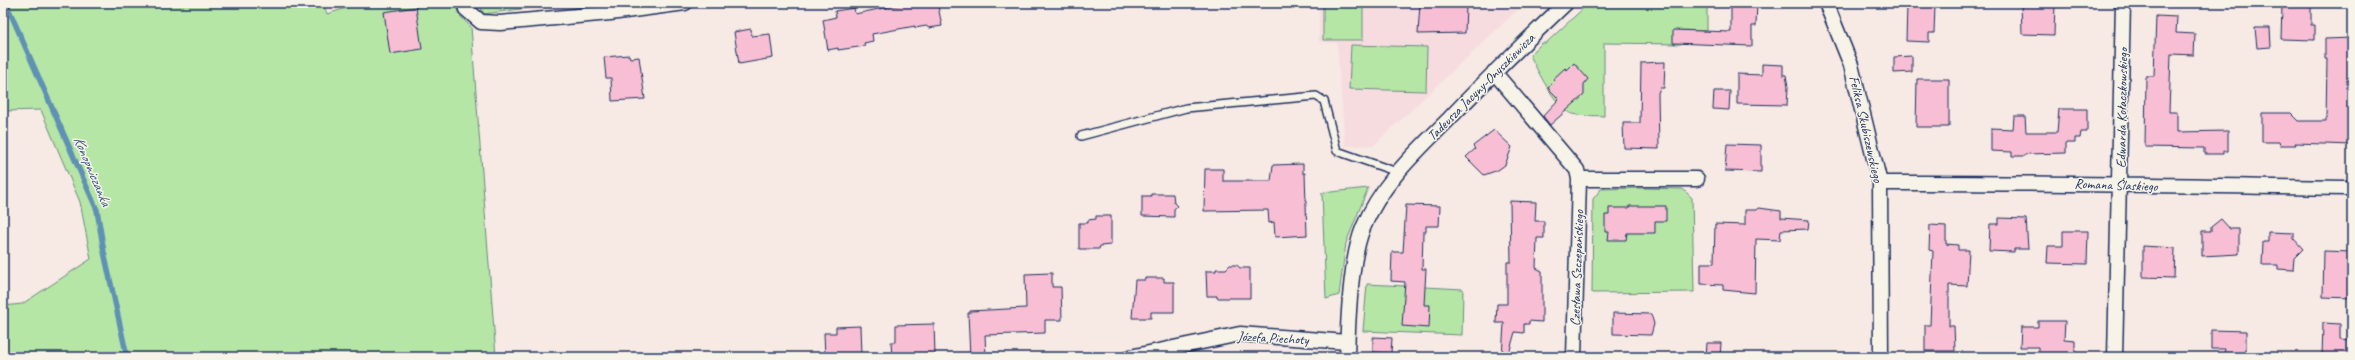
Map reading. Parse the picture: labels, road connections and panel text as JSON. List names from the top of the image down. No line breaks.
{"streets":{"street":["Tadeusza Jacyny-Onyszkiewicza","Edwarda Kołaczkowskiego","Feliksa Skubiszewskiego","Romana Ślaskiego","Czesława Szczepańskiego","Józefa Piechoty"]},"crossings":[["Tadeusza Jacyny-Onyszkiewicza","Czesława Szczepańskiego"],["Tadeusza Jacyny-Onyszkiewicza","Józefa Piechoty"],["Edwarda Kołaczkowskiego","Romana Ślaskiego"],["Feliksa Skubiszewskiego","Romana Ślaskiego"]],"water":["Konopniczanka"]}
